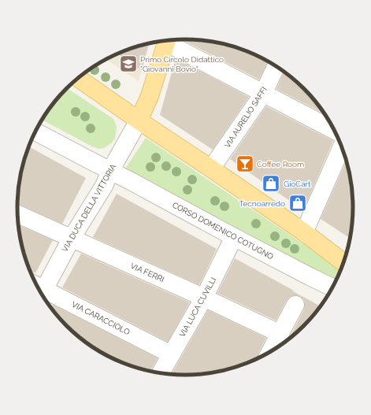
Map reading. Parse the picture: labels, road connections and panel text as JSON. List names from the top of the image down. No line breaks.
{"streets":{"street":["VIA AURELIO SAFFI","VIA DUCA DELLA VITTORIA","CORSO DOMENICO COTUGNO","VIA FERRI","VIA LUCA CUVILLI","VIA CARACCIOLO"]},"crossings":[["VIA DUCA DELLA VITTORIA","CORSO DOMENICO COTUGNO"],["VIA DUCA DELLA VITTORIA","VIA FERRI"],["CORSO DOMENICO COTUGNO","VIA LUCA CUVILLI"],["VIA FERRI","VIA LUCA CUVILLI"],["VIA LUCA CUVILLI","VIA CARACCIOLO"]],"places":{"school or university":["Primo Circolo Didattico \"Giovanni Bovio\""],"bar":["Coffee Room"],"shop":["GioCart","Tecnoarredo"]}}
